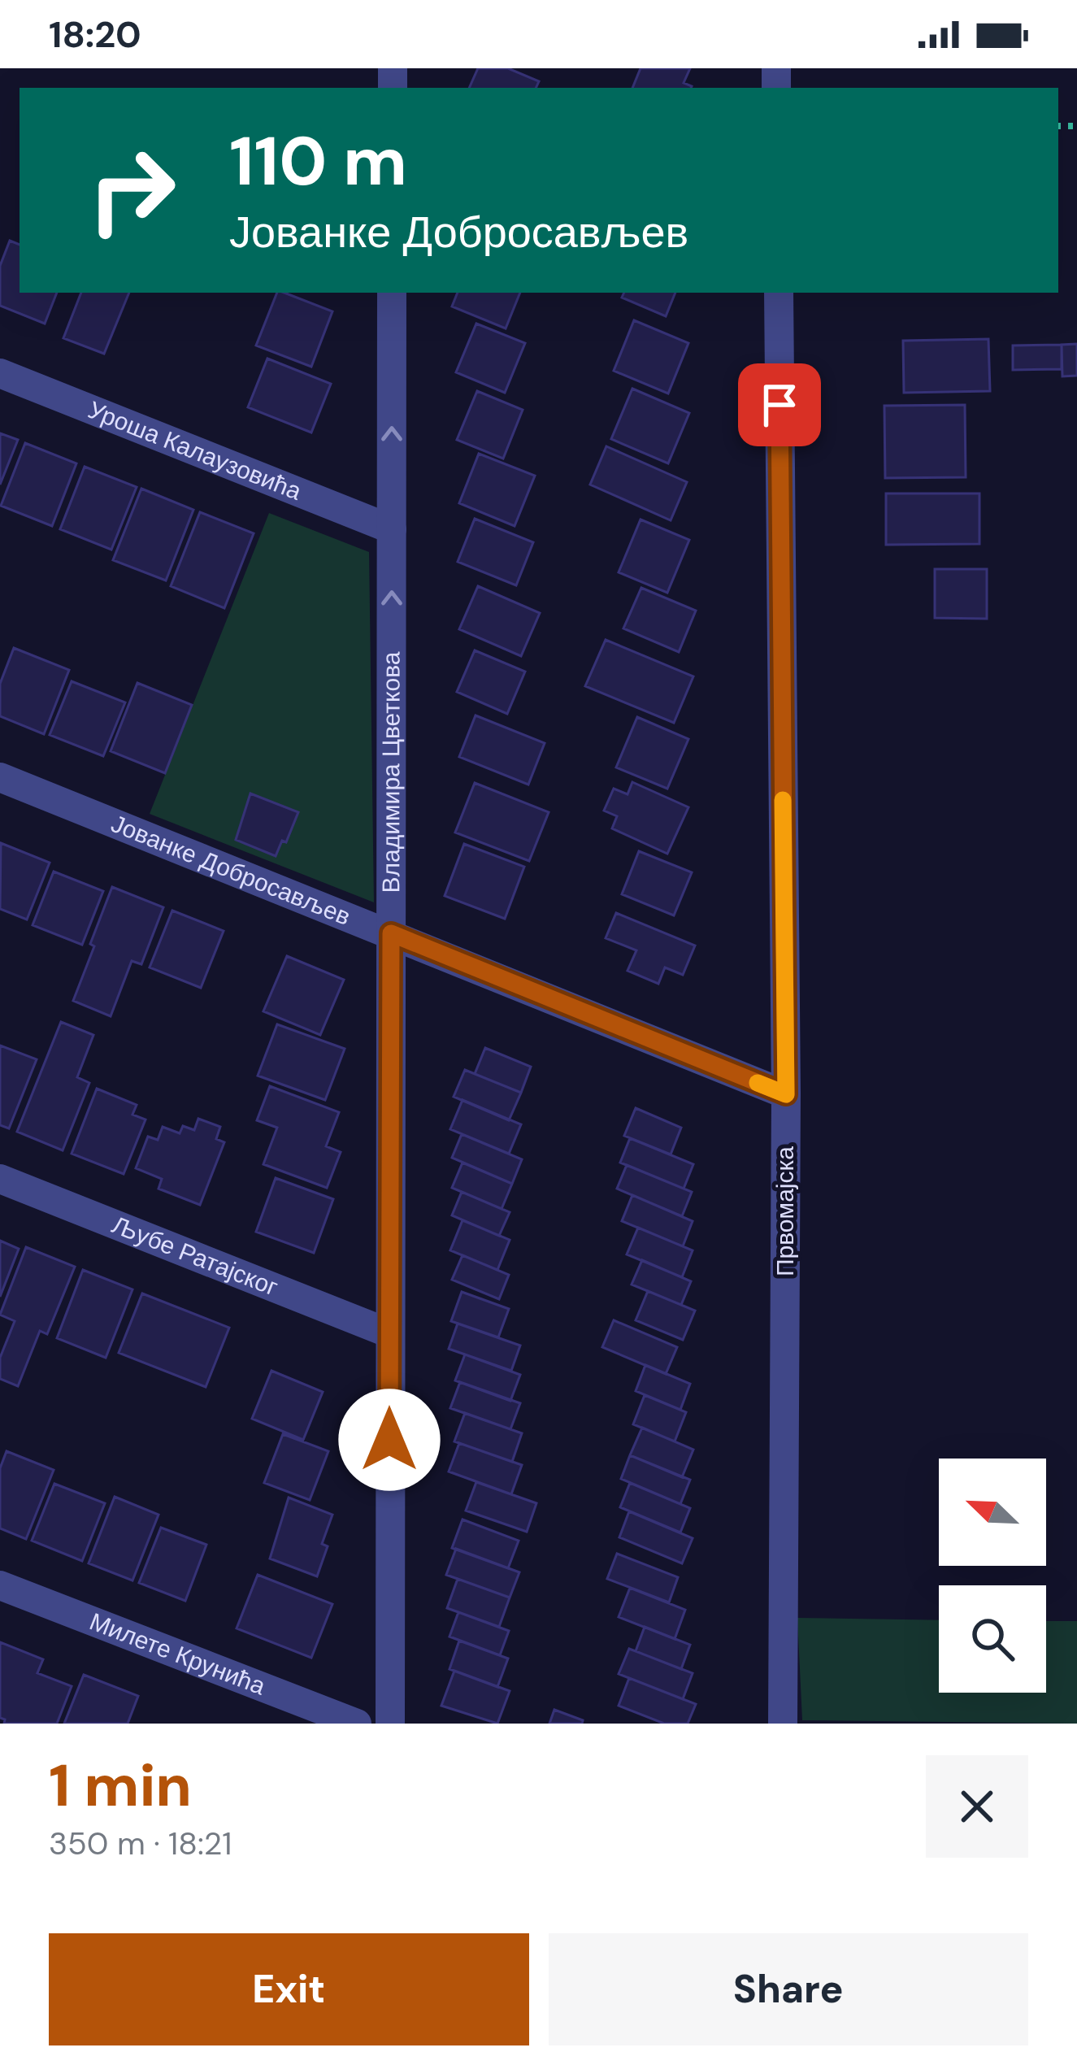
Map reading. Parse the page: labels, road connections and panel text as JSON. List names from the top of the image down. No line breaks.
{"streets":{"street":["Уроша Калаузовића","Владимира Цветкова","Јованке Добросављев","Првомајска","Љубе Ратајског","Милете Крунића"]},"crossings":[["Уроша Калаузовића","Владимира Цветкова"],["Владимира Цветкова","Јованке Добросављев"],["Владимира Цветкова","Љубе Ратајског"],["Јованке Добросављев","Првомајска"]],"one_way":["Владимира Цветкова"],"north":"top left","page":{"status":"18:20","turn":["110 m","Јованке Добросављев"],"heading":["1 min","350 m · 18:21"],"buttons":["Exit","Share"]}}
